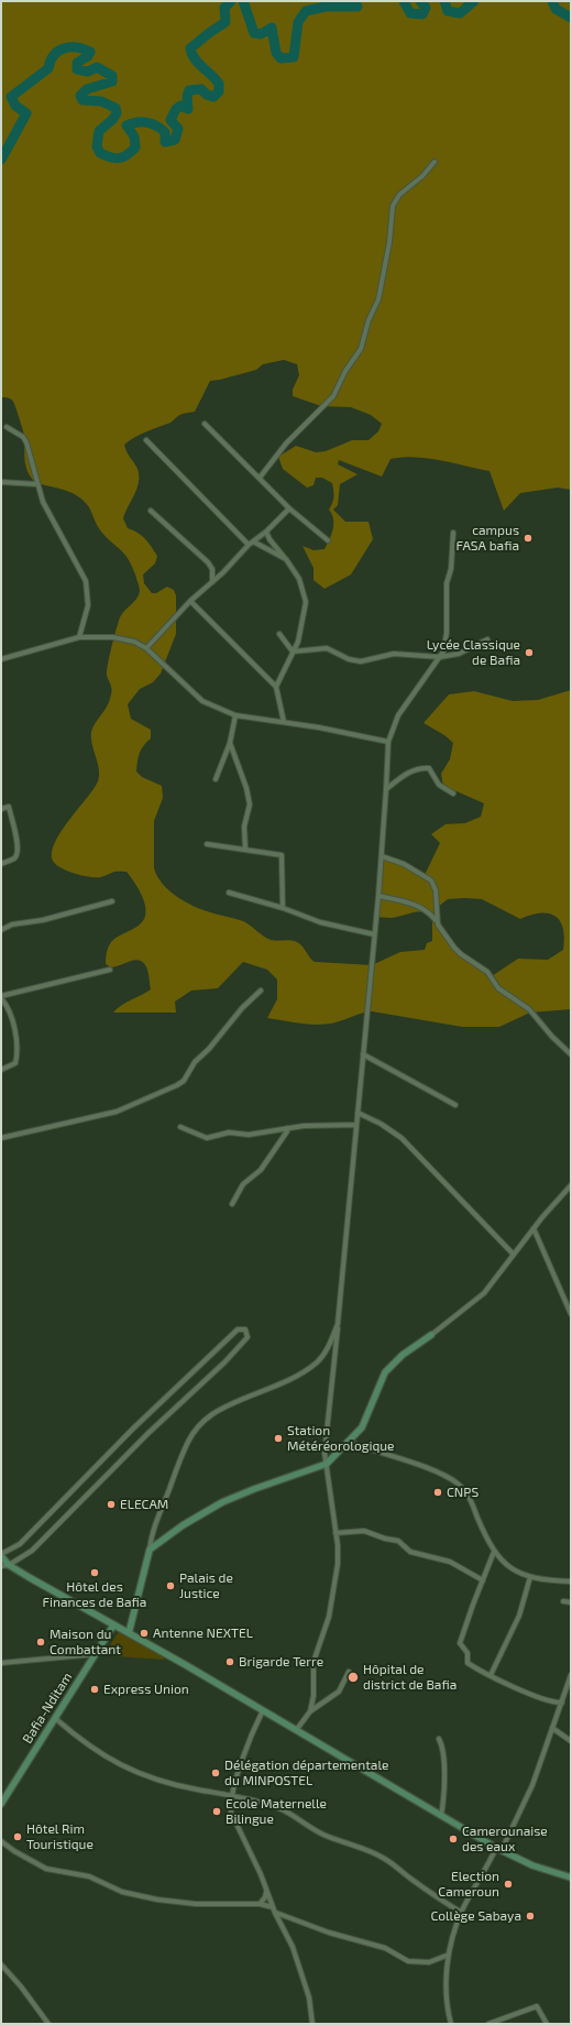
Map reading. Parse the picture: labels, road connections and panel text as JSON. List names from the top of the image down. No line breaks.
{"streets":{"main road":["Bafia-Nditam"]},"places":["campus FASA bafia","Lycée Classique de Bafia","Station Météréorologique","CNPS","ELECAM","Hôtel des Finances de Bafia","Palais de Justice","Antenne NEXTEL","Maison du Combattant","Brigarde Terre","Hôpital de district de Bafia","Express Union","Délégation départementale du MINPOSTEL","Ecole Maternelle Bilingue","Hôtel Rim Touristique","Camerounaise des eaux","Election Cameroun","Collège Sabaya"]}
